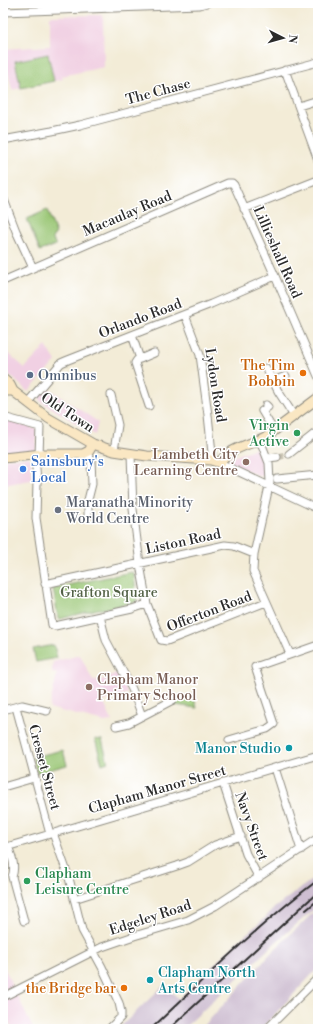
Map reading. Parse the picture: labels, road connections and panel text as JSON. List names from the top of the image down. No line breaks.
{"streets":{"main road":["Old Town"],"street":["The Chase","Macaulay Road","Lillieshall Road","Orlando Road","Lydon Road","Liston Road","Offerton Road","Cresset Street","Clapham Manor Street","Navy Street","Edgeley Road"]},"crossings":[["Macaulay Road","Lillieshall Road"],["Lillieshall Road","Orlando Road"],["Orlando Road","Lydon Road"],["Orlando Road","Old Town"],["Lydon Road","Old Town"],["Cresset Street","Clapham Manor Street"],["Cresset Street","Edgeley Road"],["Clapham Manor Street","Navy Street"],["Navy Street","Edgeley Road"]],"parks":["Grafton Square"],"places":["The Tim Bobbin","Omnibus","Virgin Active","Lambeth City Learning Centre","Sainsbury's Local","Maranatha Minority World Centre","Clapham Manor Primary School","Manor Studio","Clapham Leisure Centre","Clapham North Arts Centre","the Bridge bar"],"north":"right"}
